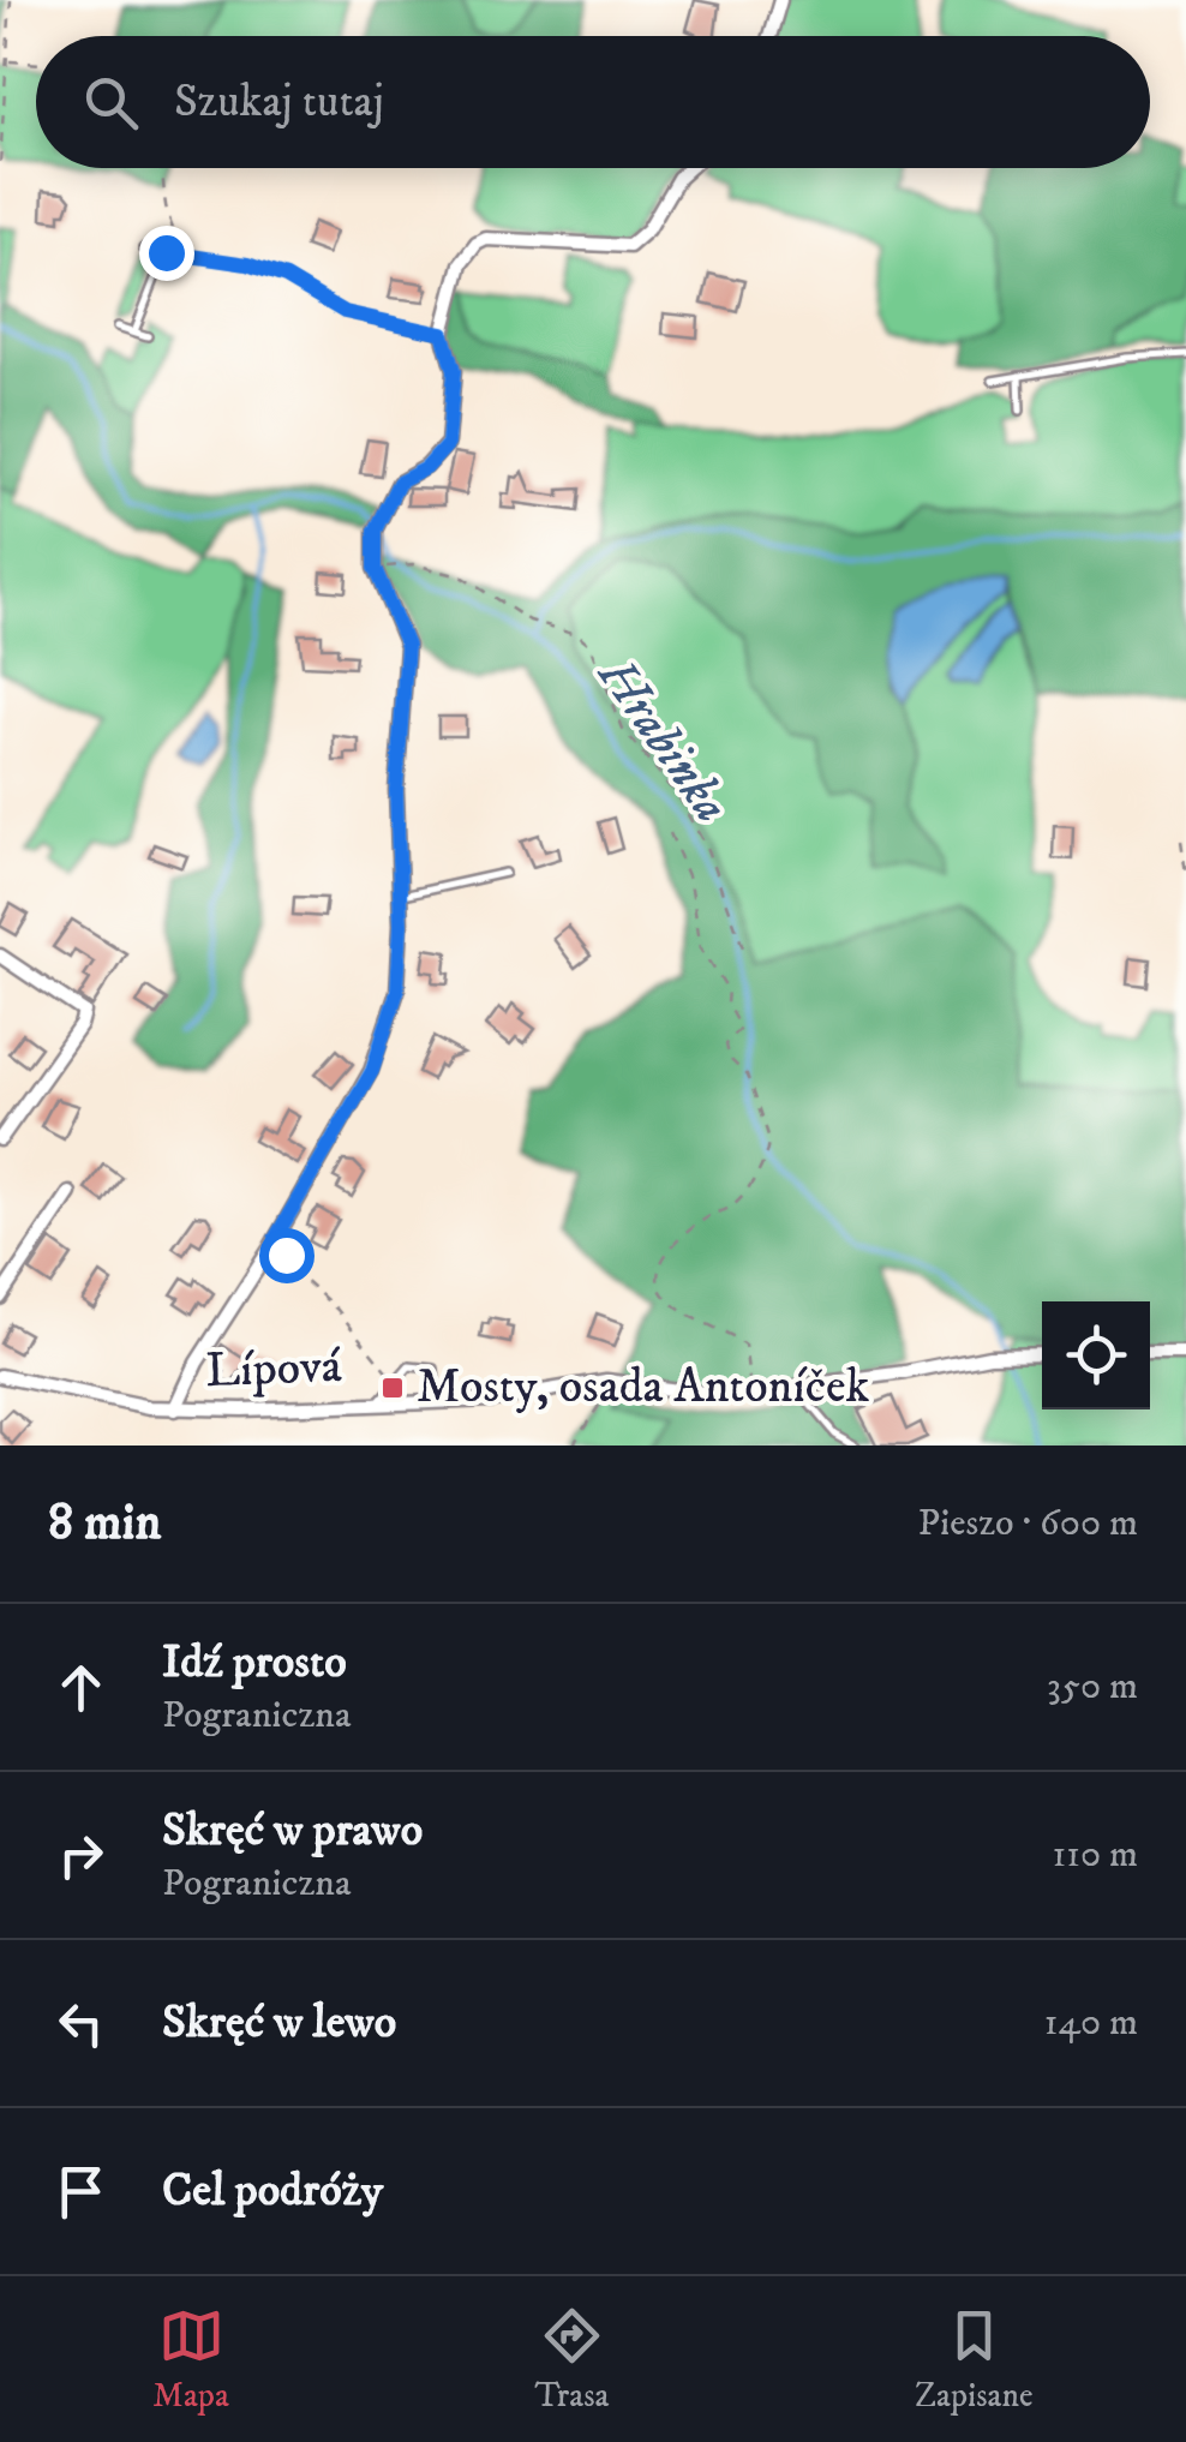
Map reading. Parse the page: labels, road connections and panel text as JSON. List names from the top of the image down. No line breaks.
{"streets":{"street":["Lípová"]},"water":["Hrabinka"],"places":{"transit":["Mosty, osada Antoníček"]},"page":{"search":"Szukaj tutaj","heading":["8 min","Pieszo · 600 m"],"list":[["Idź prosto","Pograniczna","350 m"],["Skręć w prawo","Pograniczna","110 m"],["Skręć w lewo","140 m"],"Cel podróży"],"nav":["Mapa","Trasa","Zapisane"]}}
